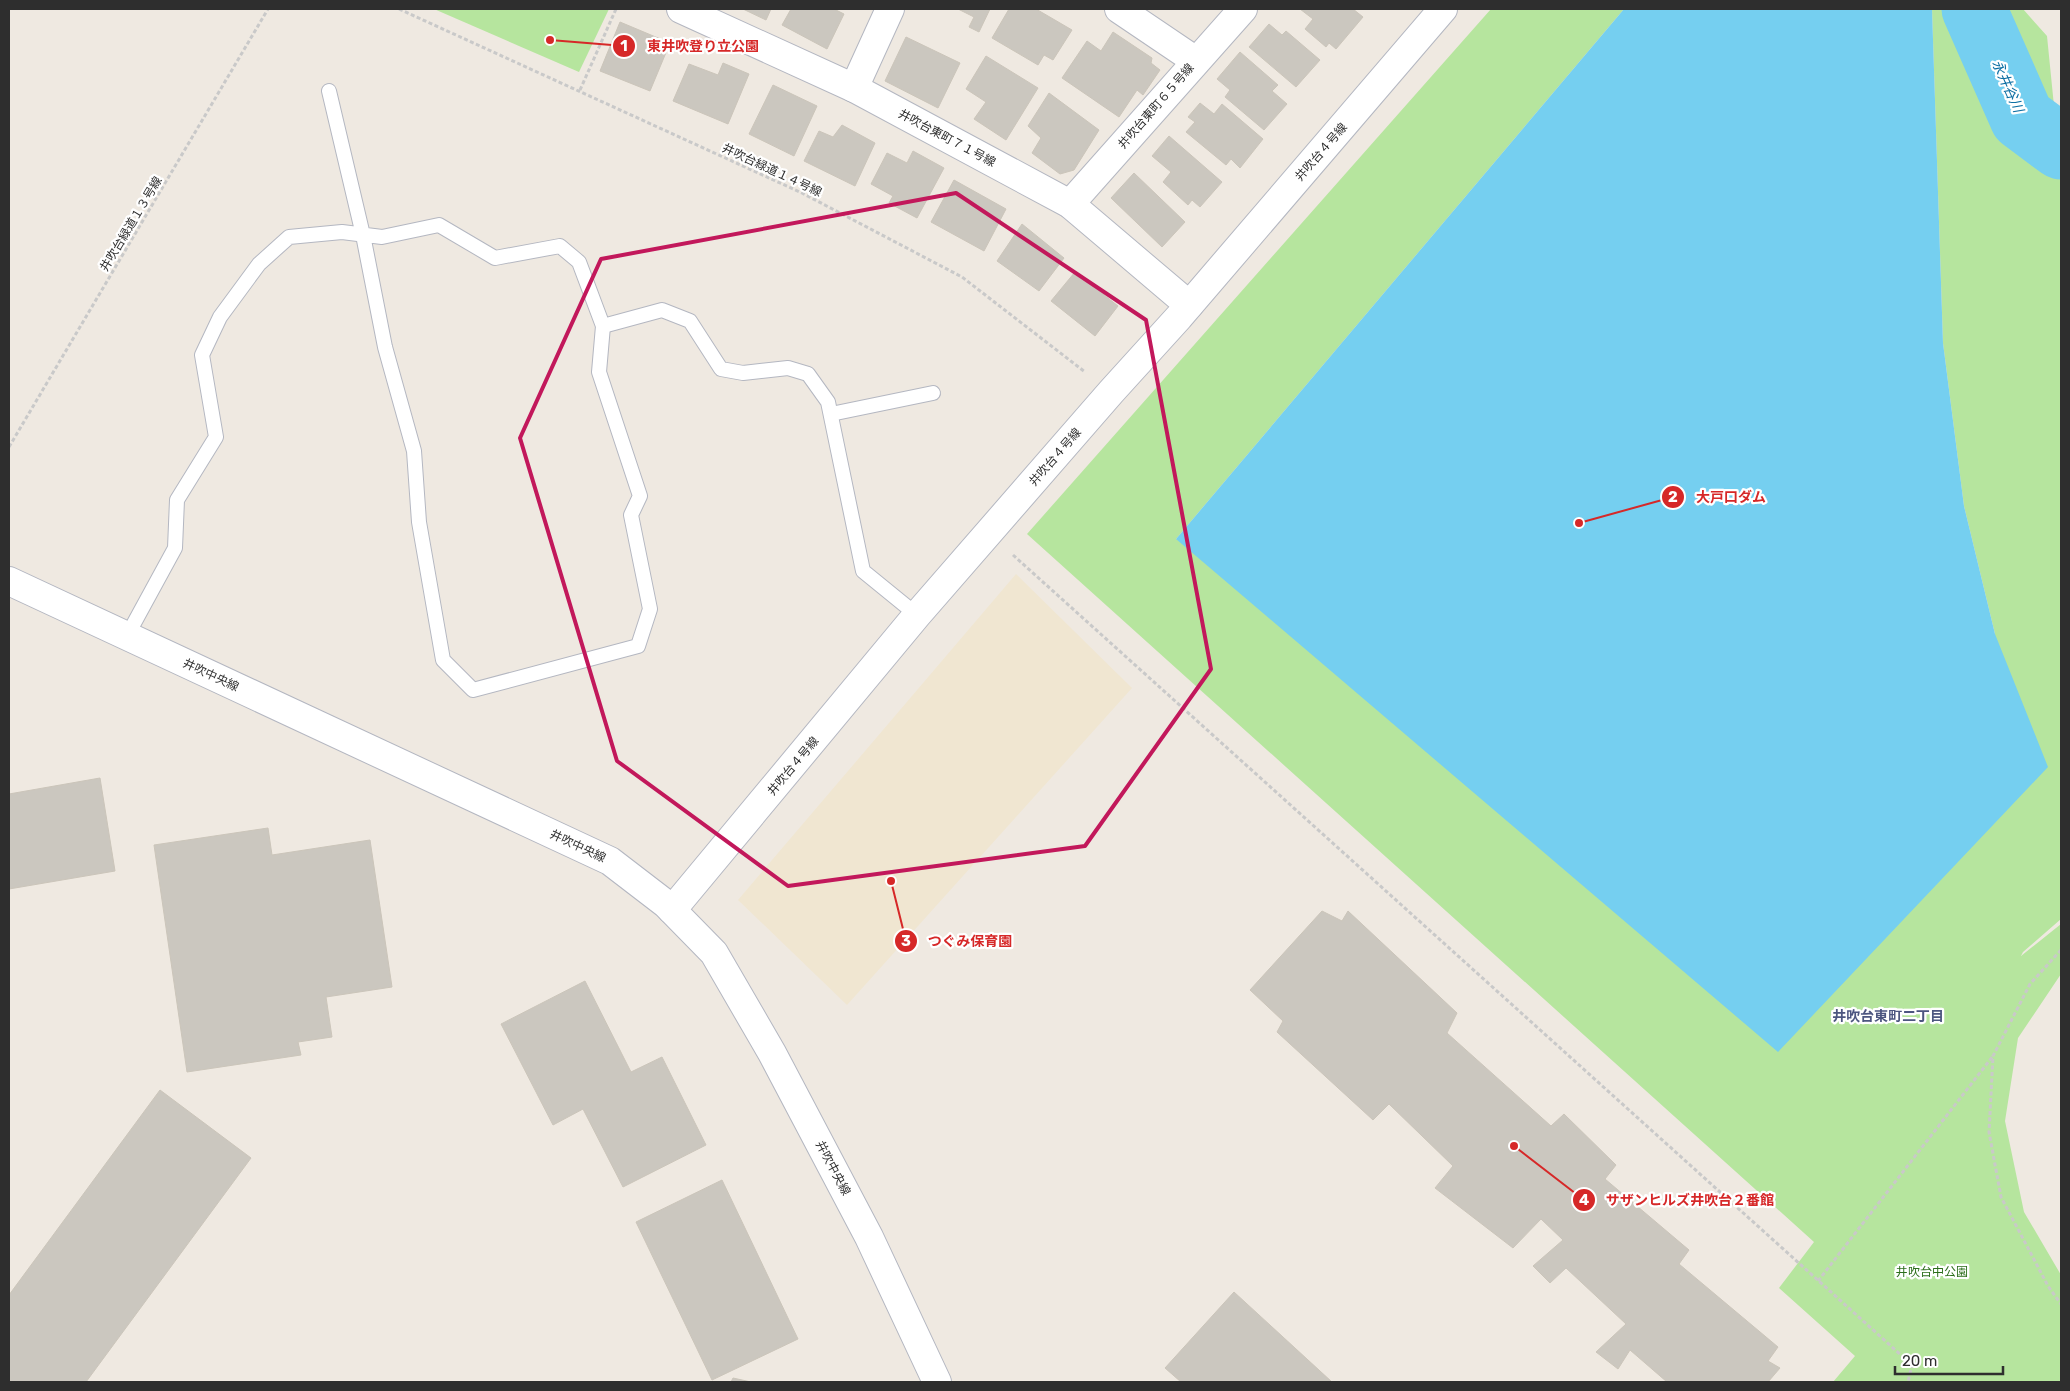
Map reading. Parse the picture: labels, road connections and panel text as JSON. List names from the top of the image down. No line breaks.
{"streets":{"street":["井吹台東町６５号線","井吹台東町７１号線","井吹台４号線","井吹中央線"],"path":["井吹台緑道１４号線","井吹台緑道１３号線"]},"crossings":[["井吹台東町６５号線","井吹台東町７１号線"],["井吹台東町７１号線","井吹台４号線"],["井吹台４号線","井吹台緑道１４号線"],["井吹台４号線","井吹中央線"]],"districts":["井吹台東町二丁目"],"water":["永井谷川"],"parks":["井吹台中公園"],"places":["東井吹登り立公園","大戸口ダム","つぐみ保育園","サザンヒルズ井吹台２番館"],"scale_bar":"20 m"}
